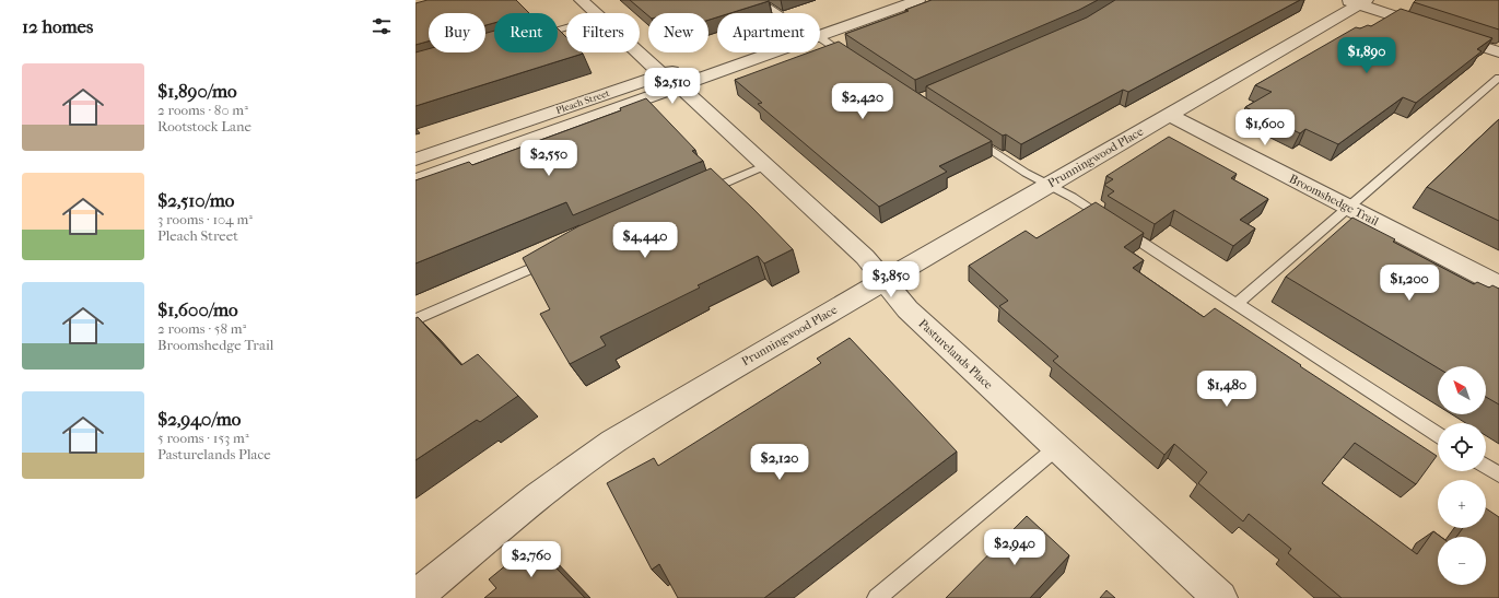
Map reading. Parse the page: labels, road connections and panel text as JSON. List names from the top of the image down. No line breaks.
{"streets":{"street":["Pleach Street","Prunningwood Place","Broomshedge Trail","Pasturelands Place"]},"crossings":[["Pleach Street","Pasturelands Place"],["Prunningwood Place","Broomshedge Trail"],["Prunningwood Place","Pasturelands Place"]],"north":"top left","page":{"heading":"12 homes","chip":["Buy","Rent","Filters","New","Apartment"],"price":["$1,890","$2,510","$2,420","$1,600","$2,550","$4,440","$3,850","$1,200","$1,480","$2,120","$2,940","$2,760"],"list":[{"name":"$1,890/mo","note":"2 rooms · 80 m² · Rootstock Lane"},{"name":"$2,510/mo","note":"3 rooms · 104 m² · Pleach Street"},{"name":"$1,600/mo","note":"2 rooms · 58 m² · Broomshedge Trail"},{"name":"$2,940/mo","note":"5 rooms · 153 m² · Pasturelands Place"}],"map_buttons":["+","−"]}}
